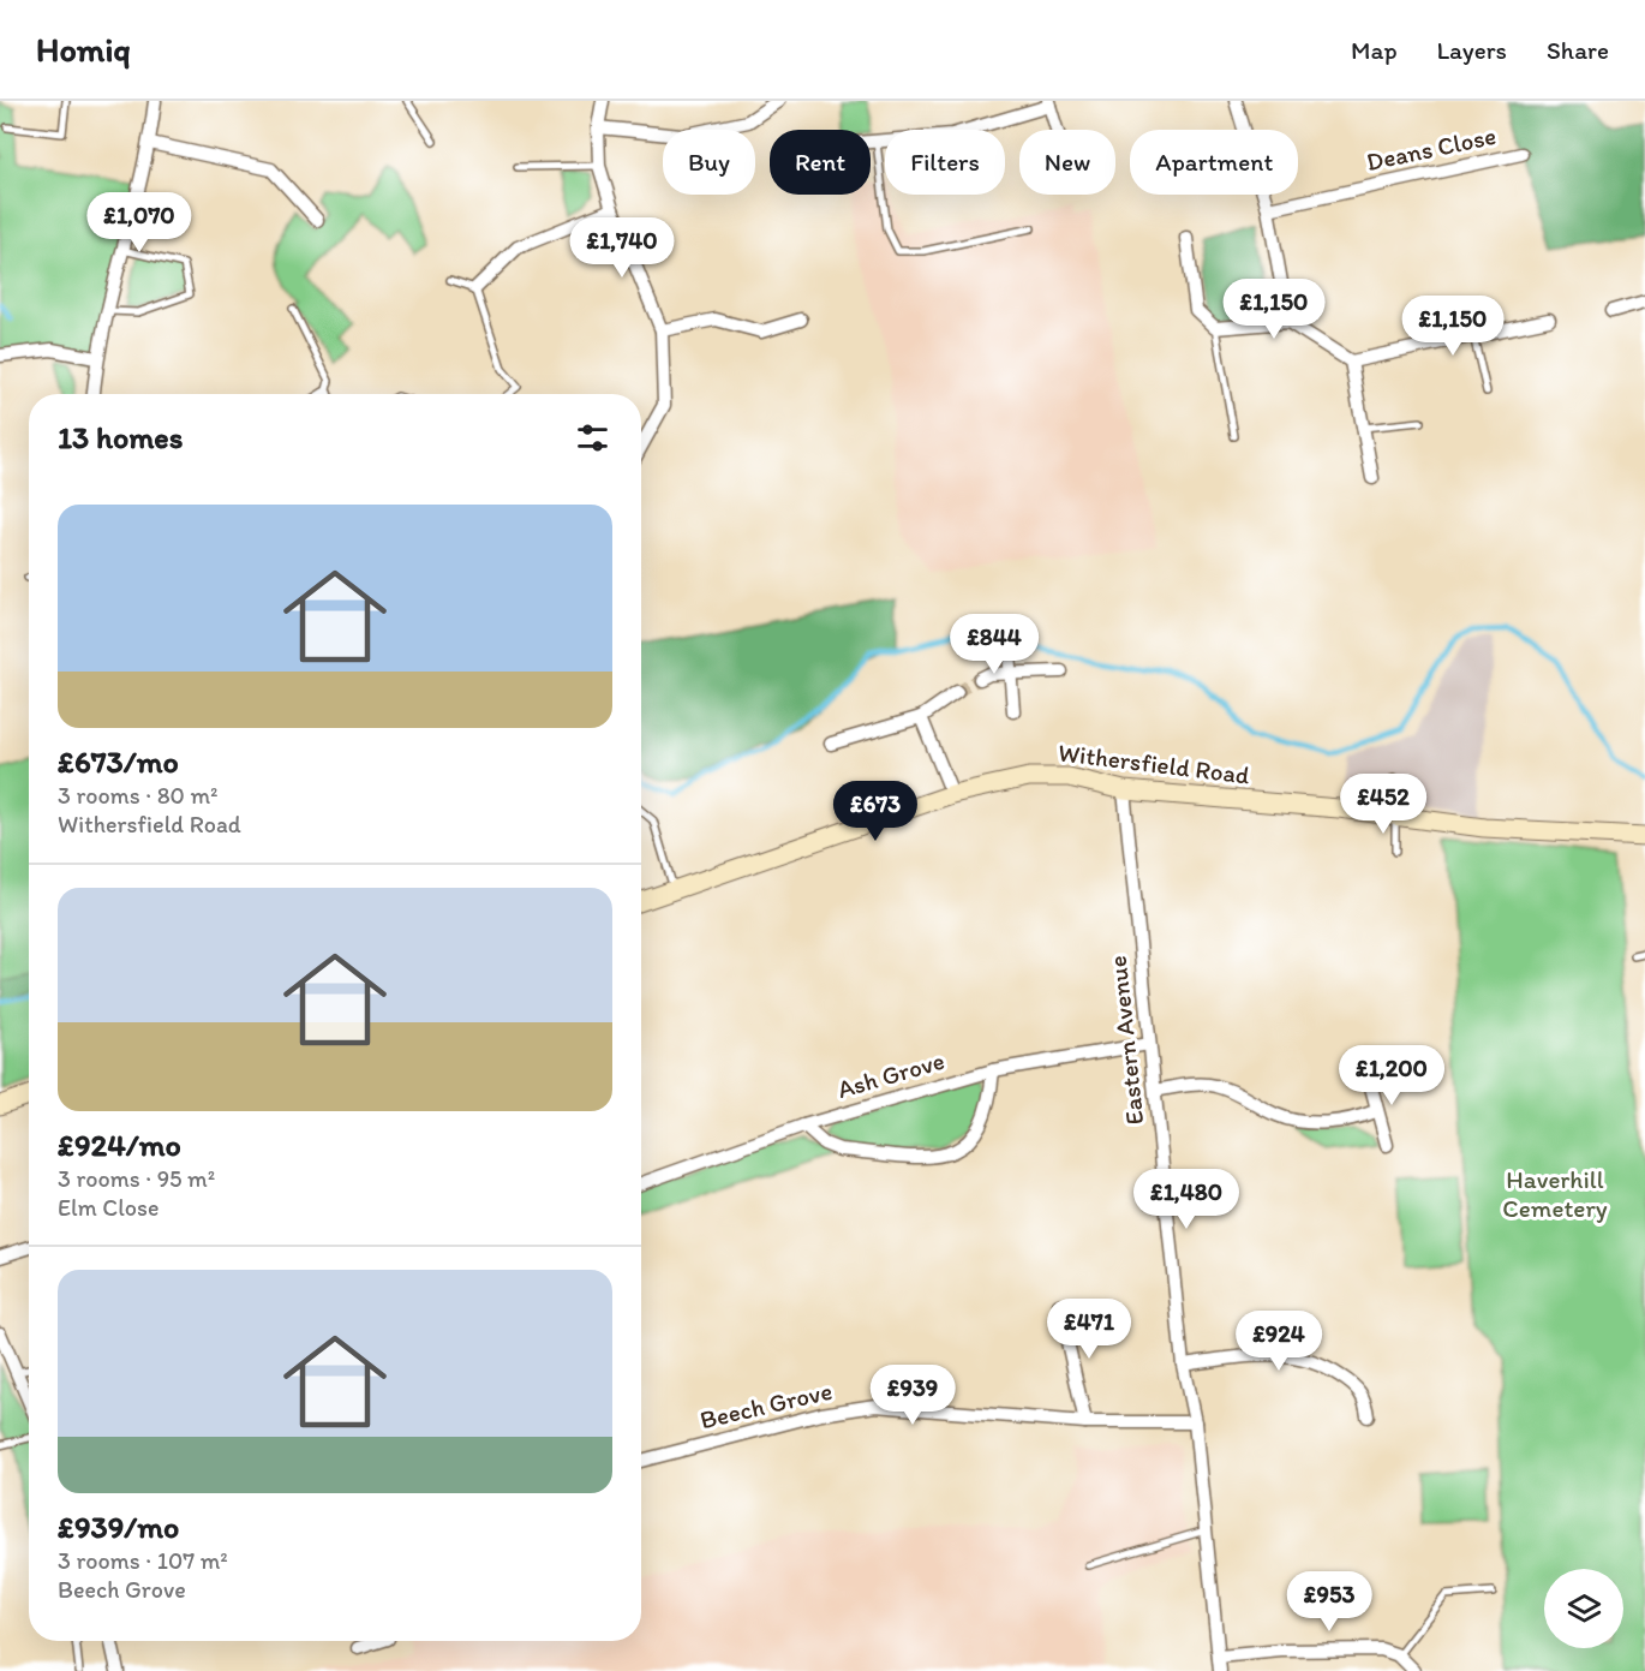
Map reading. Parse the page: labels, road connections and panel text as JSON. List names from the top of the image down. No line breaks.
{"streets":{"street":["Deans Close","Withersfield Road","Eastern Avenue","Ash Grove","Beech Grove"]},"crossings":[["Withersfield Road","Eastern Avenue"],["Eastern Avenue","Ash Grove"],["Eastern Avenue","Beech Grove"]],"parks":["Haverhill Cemetery"],"page":{"header":"Homiq","nav":["Map","Layers","Share"],"chip":["Buy","Rent","Filters","New","Apartment"],"price":["£1,070","£1,740","£1,150","£1,150","£844","£452","£673","£1,200","£1,480","£471","£924","£939","£953"],"heading":"13 homes","list":[{"name":"£673/mo","note":"3 rooms · 80 m² · Withersfield Road"},{"name":"£924/mo","note":"3 rooms · 95 m² · Elm Close"},{"name":"£939/mo","note":"3 rooms · 107 m² · Beech Grove"}]}}
